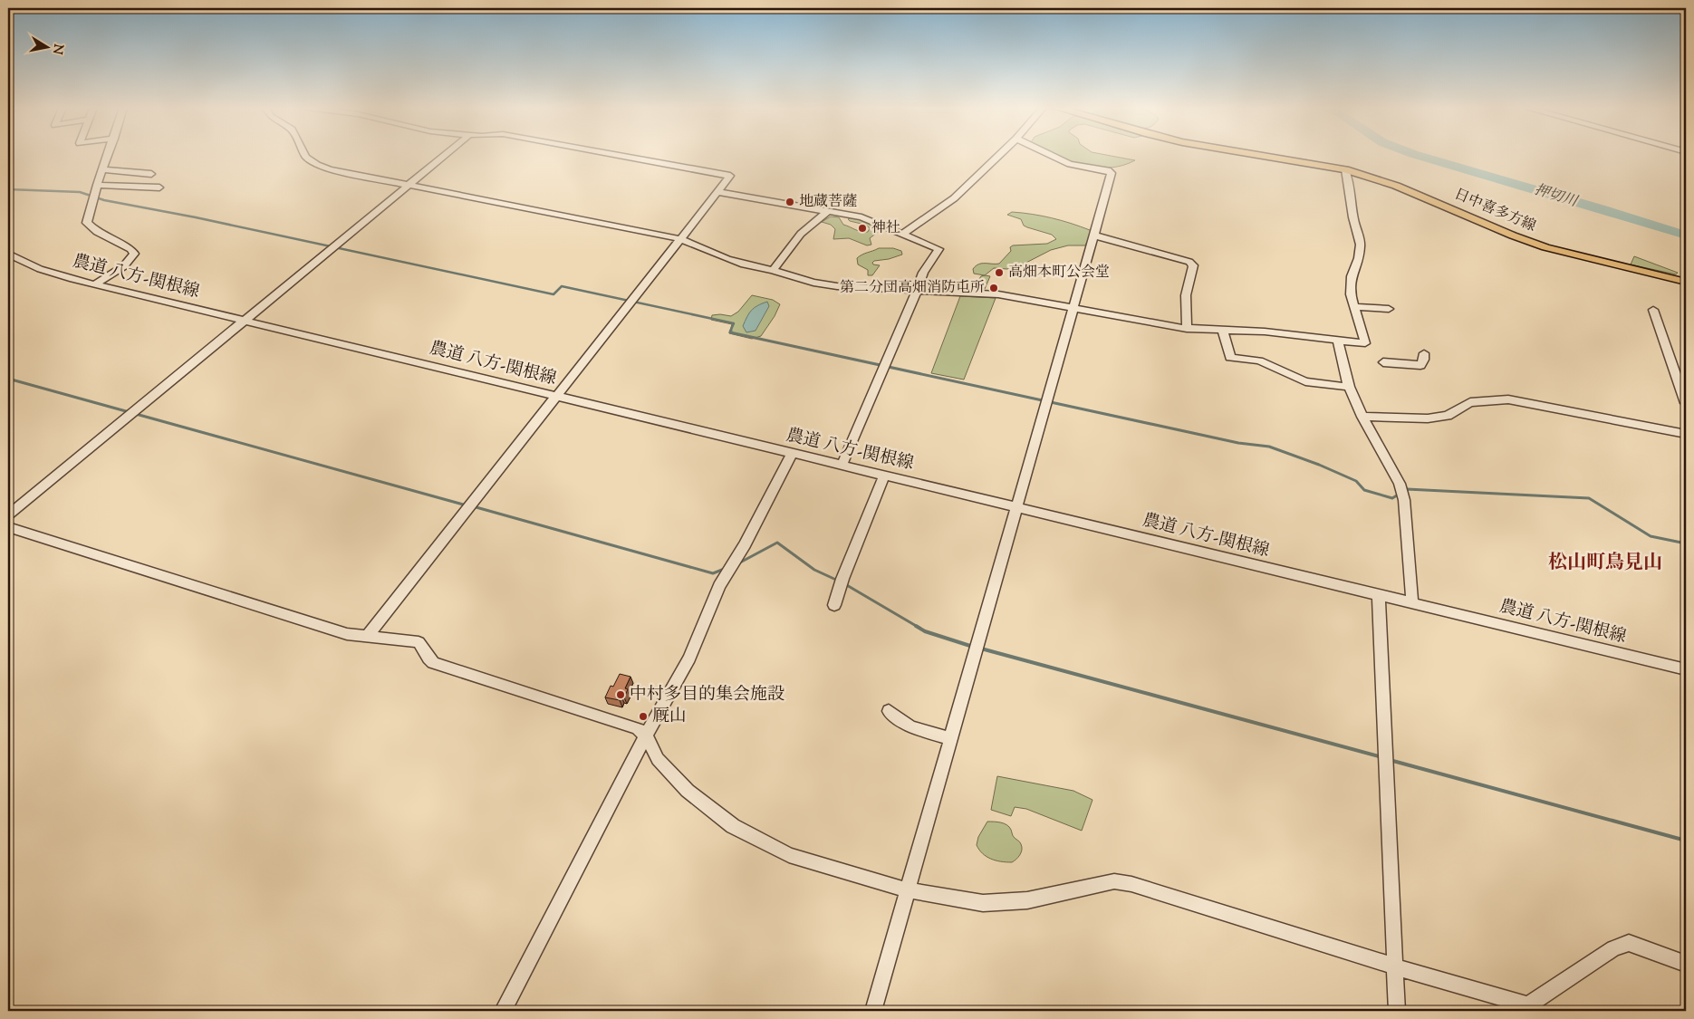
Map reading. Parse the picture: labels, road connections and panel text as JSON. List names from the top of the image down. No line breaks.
{"streets":{"main road":["日中喜多方線"],"street":["農道 八方-関根線"]},"districts":["松山町鳥見山"],"water":["押切川"],"places":["地蔵菩薩","神社","高畑本町公会堂","第二分団高畑消防屯所","中村多目的集会施設","厩山"],"north":"right"}
